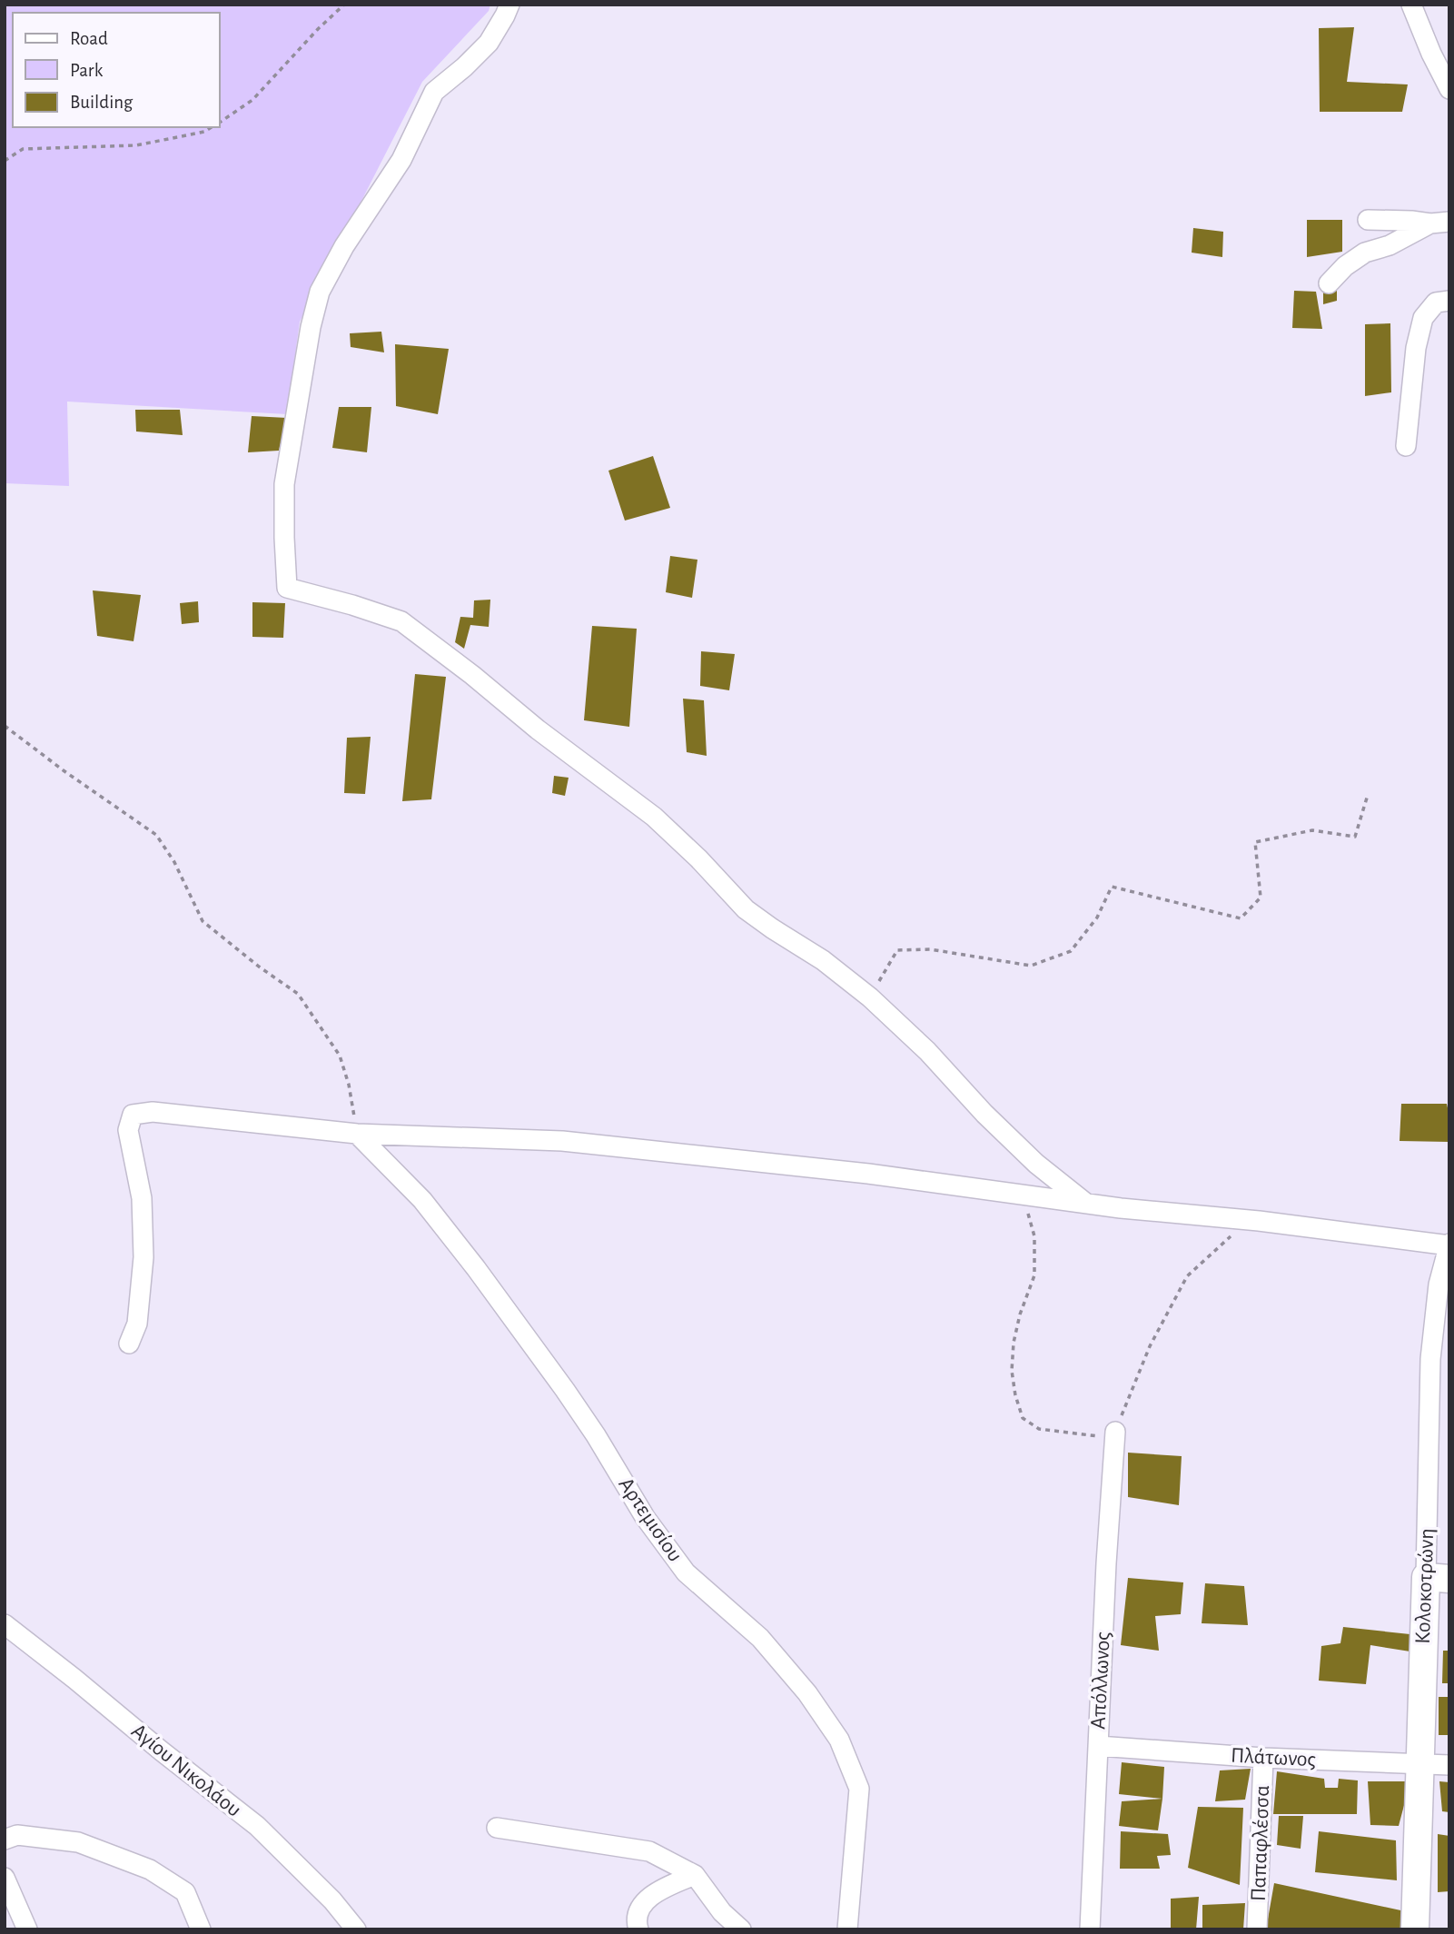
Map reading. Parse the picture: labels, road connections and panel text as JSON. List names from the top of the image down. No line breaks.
{"streets":{"street":["Αρτεμισίου","Κολοκοτρώνη","Απόλλωνος","Πλάτωνος","Αγίου Νικολάου","Παπαφλέσσα"]},"crossings":[["Κολοκοτρώνη","Πλάτωνος"],["Απόλλωνος","Πλάτωνος"],["Πλάτωνος","Παπαφλέσσα"]],"legend":["Road","Park","Building"]}
